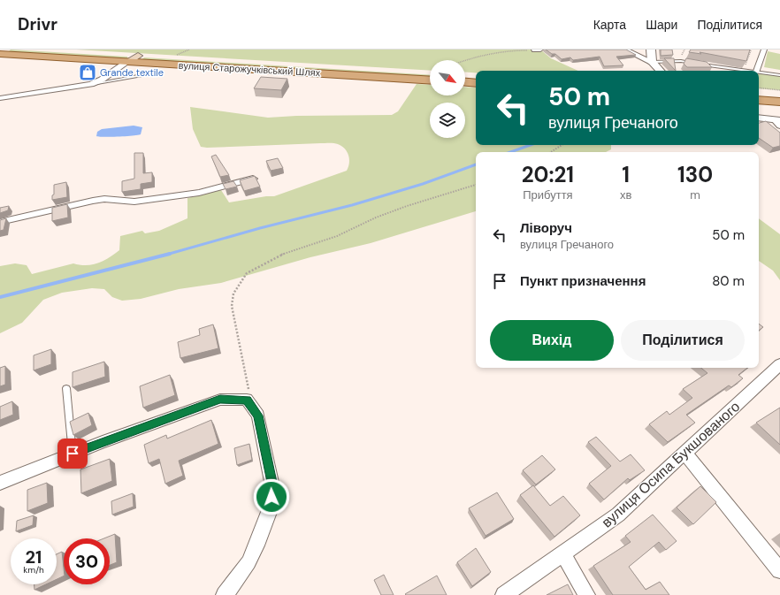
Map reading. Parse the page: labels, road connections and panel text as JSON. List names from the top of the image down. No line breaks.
{"streets":{"main road":["вулиця Старожучківський Шлях"],"street":["вулиця Осипа Букшованого"]},"places":{"shop":["Grande textile"]},"north":"bottom right","page":{"header":"Drivr","nav":["Карта","Шари","Поділитися"],"turn":["50 m","вулиця Гречаного"],"eta":["20:21","Прибуття","1","хв","130","m"],"list":[{"name":"Ліворуч","note":"вулиця Гречаного","value":"50 m"},{"name":"Пункт призначення","value":"80 m"}],"buttons":["Вихід","Поділитися"],"speed":"21 km/h","limit":"30"}}
